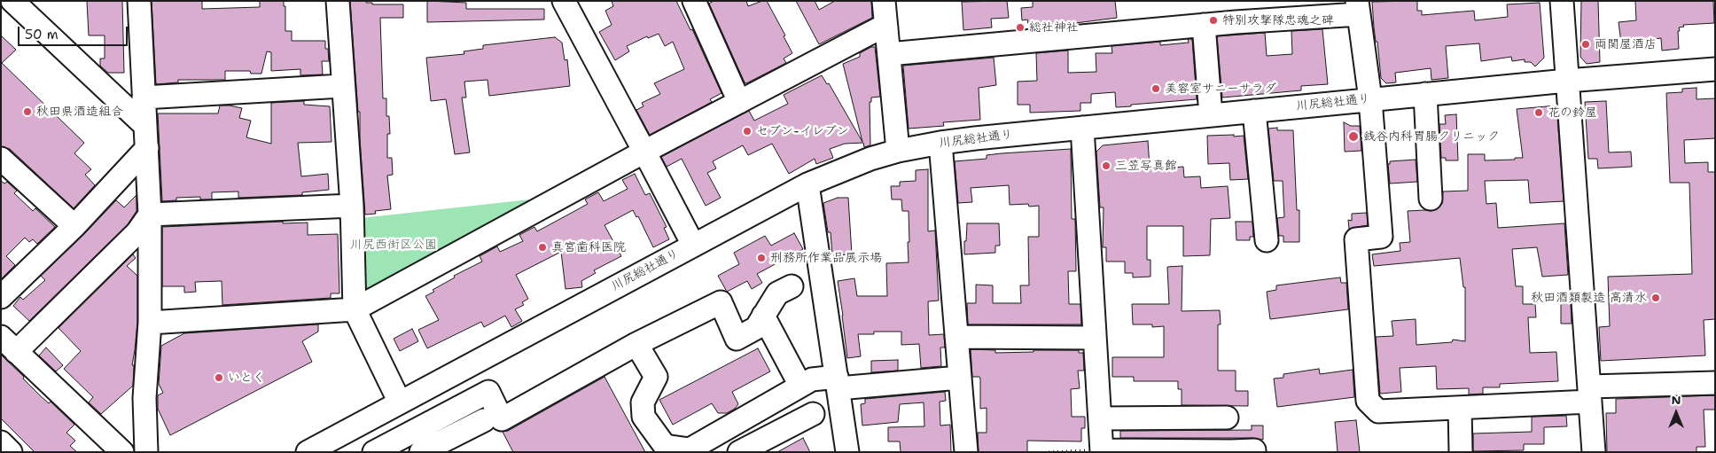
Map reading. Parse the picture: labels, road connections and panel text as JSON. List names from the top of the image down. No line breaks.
{"streets":{"street":["川尻総社通り"]},"parks":["川尻西街区公園"],"places":["特別攻撃隊忠魂之碑","総社神社","両関屋酒店","美容室サニーサラダ","秋田県酒造組合","花の鈴屋","セブン-イレブン","銭谷内科胃腸クリニック","三笠写真館","真宮歯科医院","刑務所作業品展示場","秋田酒類製造 高清水","いとく"],"scale_bar":"50 m","north":"top"}
